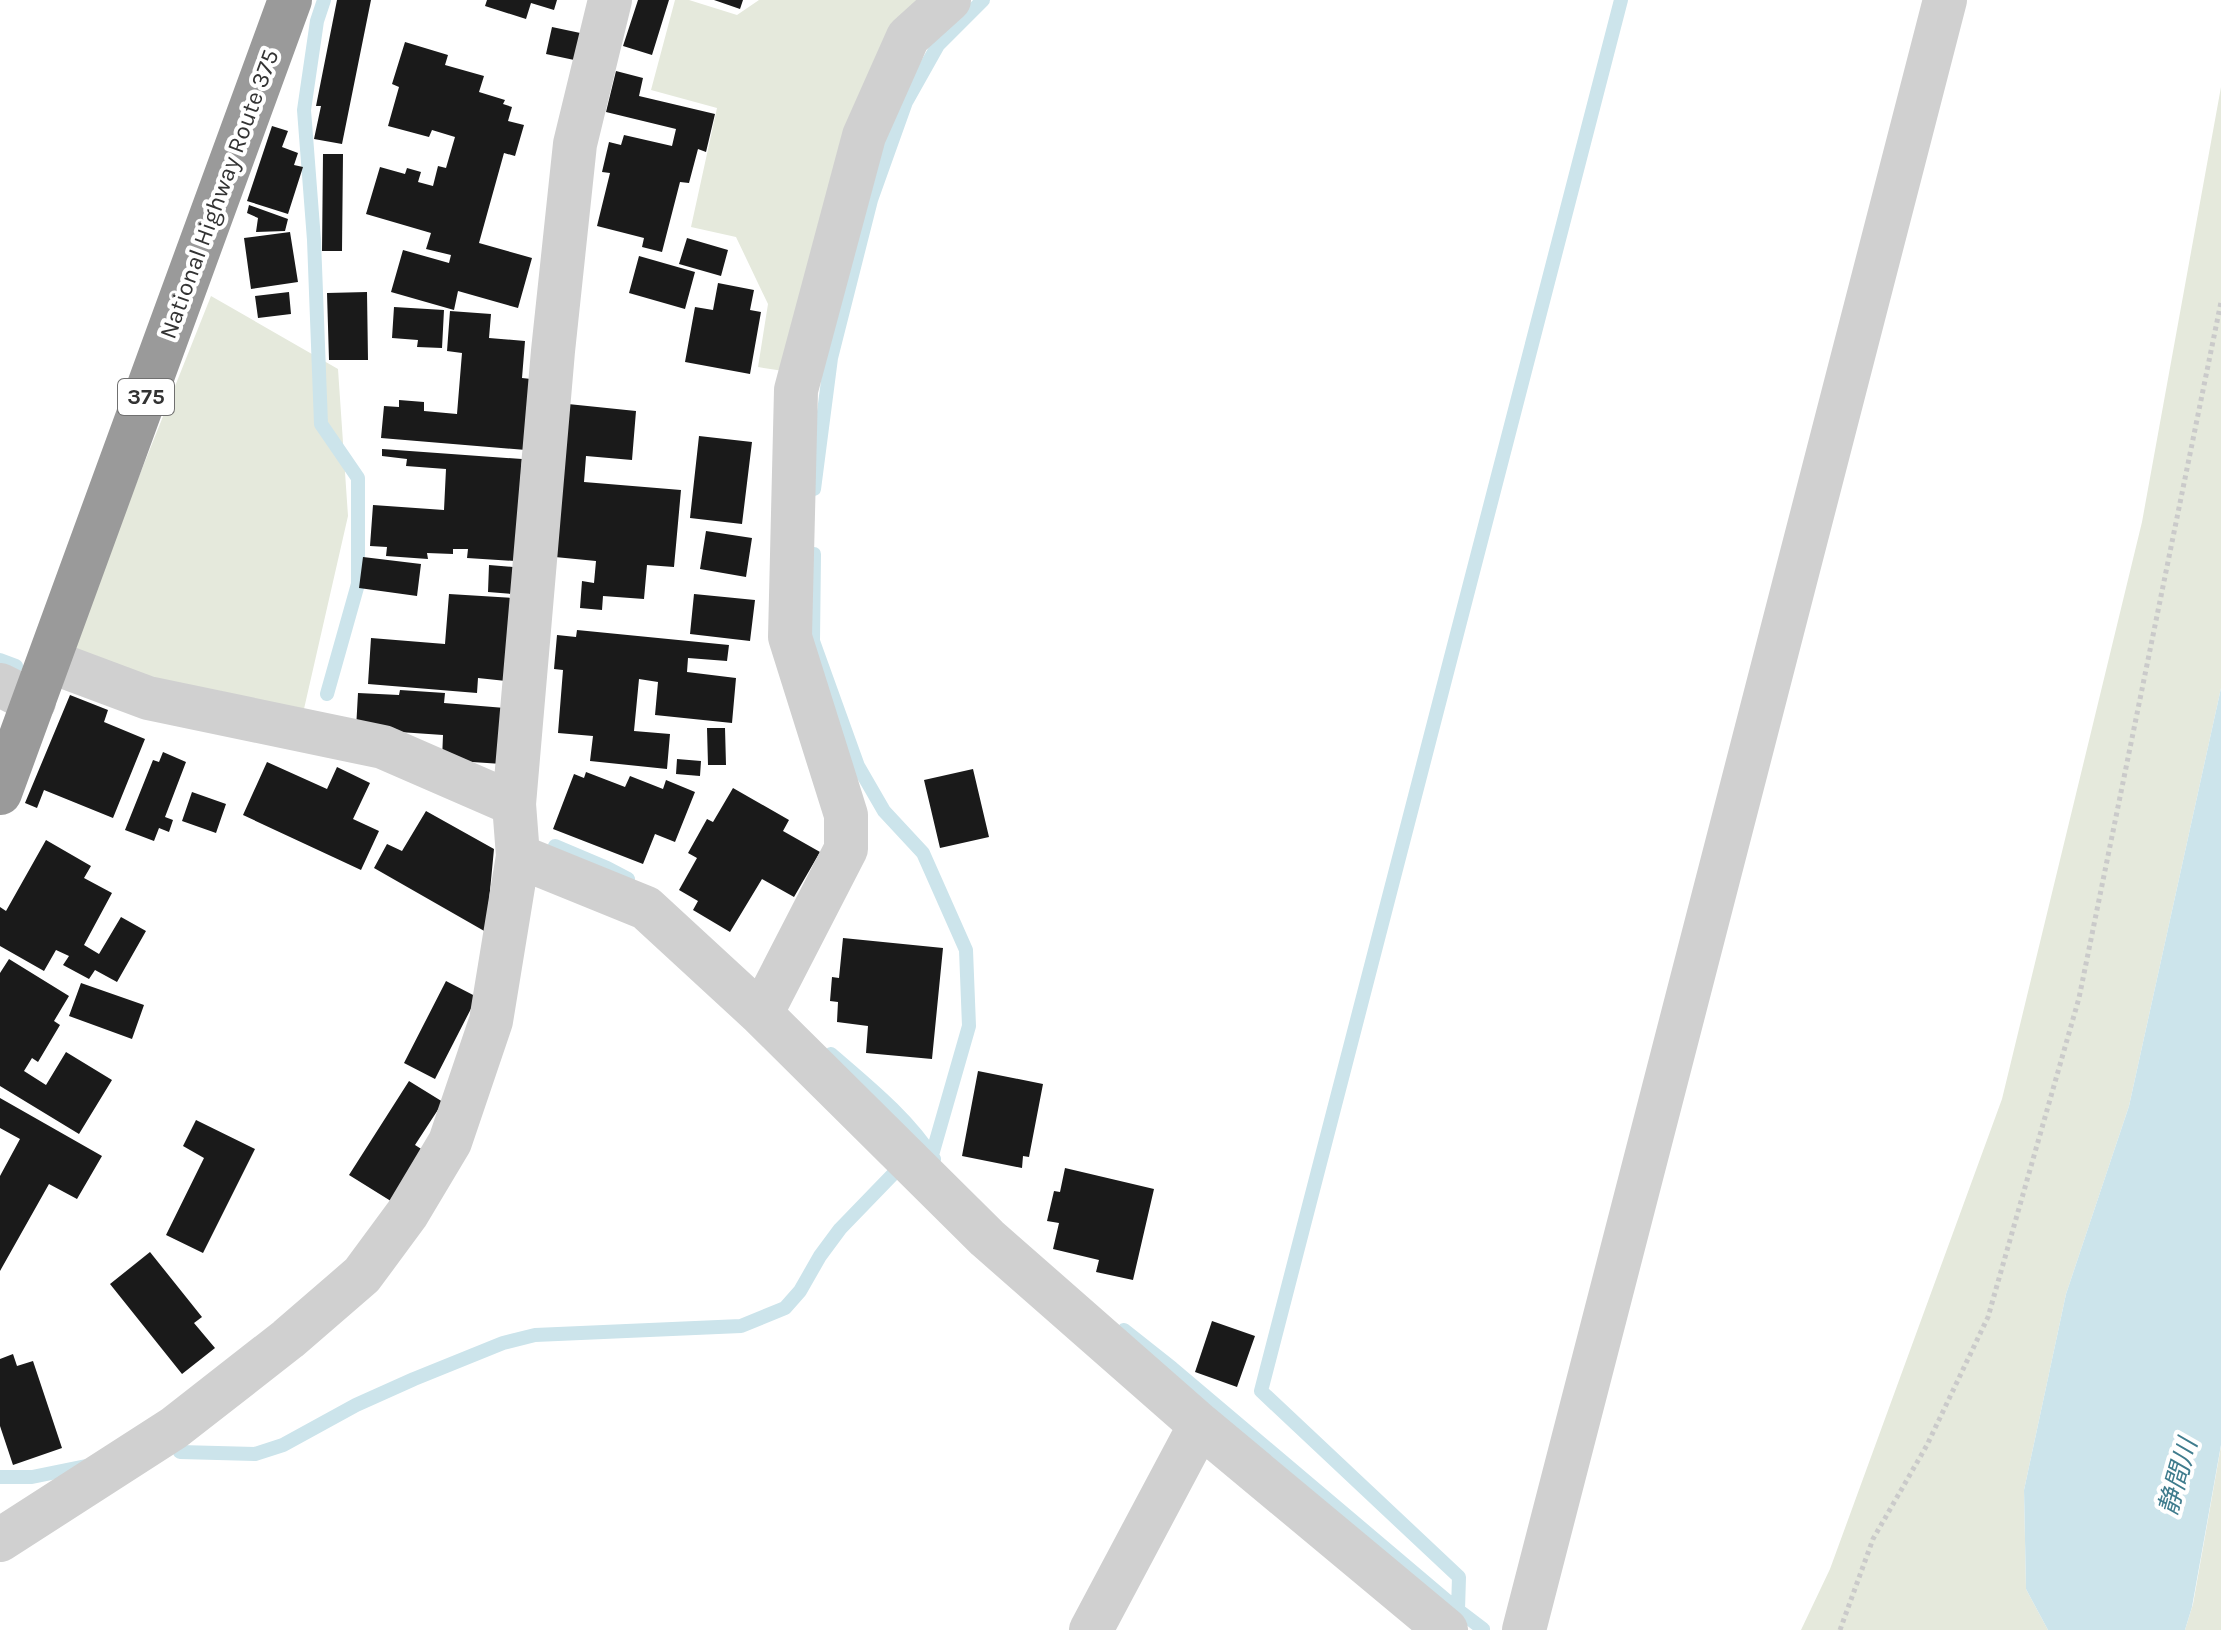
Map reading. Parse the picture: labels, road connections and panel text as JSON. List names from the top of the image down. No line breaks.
{"streets":{"highway":["National Highway Route 375","375"]},"water":["静間川"]}
